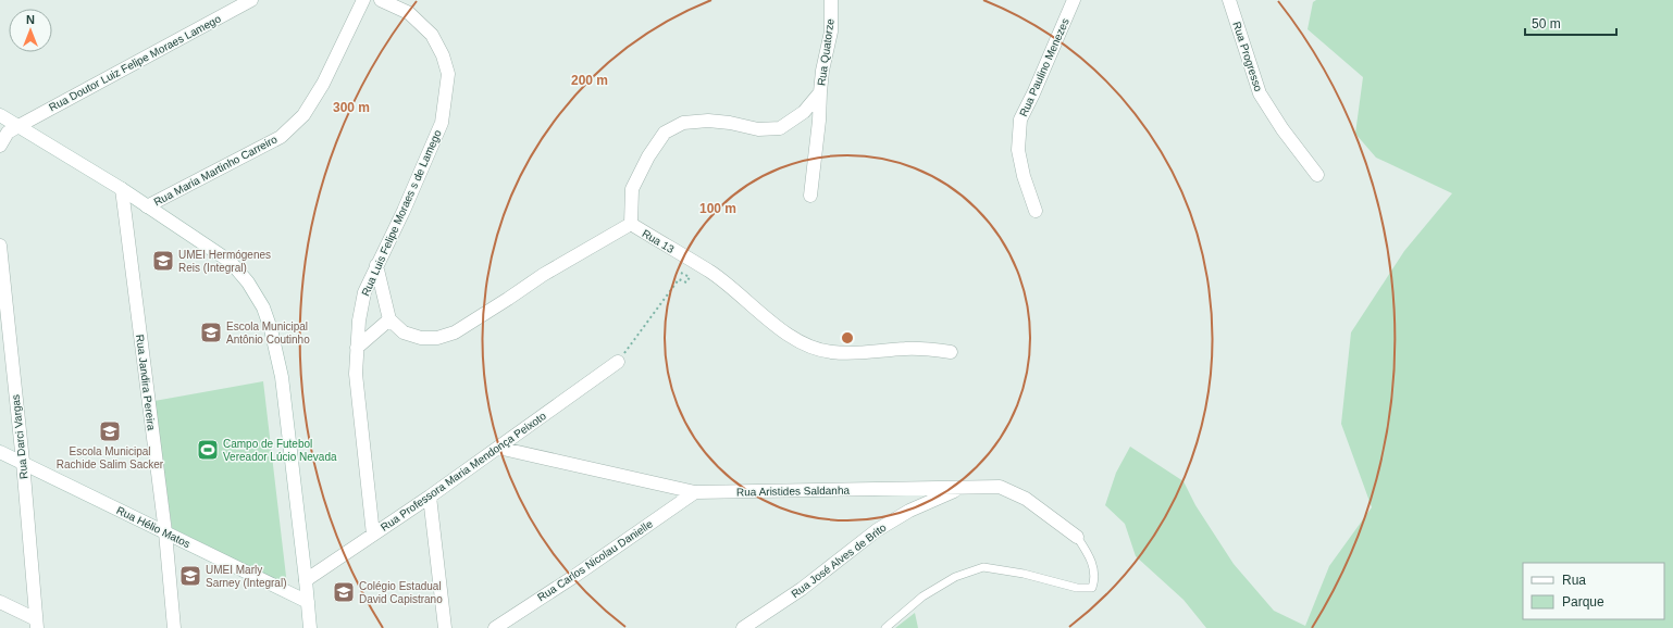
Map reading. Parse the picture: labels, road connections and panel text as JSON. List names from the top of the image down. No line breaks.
{"streets":{"street":["Rua Quatorze","Rua Progresso","Rua Doutor Luiz Felipe Moraes Lamego","Rua Paulino Menezes","Rua Maria Martinho Carreiro","Rua Luis Felipe Moraes s de Lamego","Rua 13","Rua Jandira Pereira","Rua Darci Vargas","Rua Professora Maria Mendonça Peixoto","Rua Aristides Saldanha","Rua Hélio Matos","Rua Carlos Nicolau Danielle","Rua José Alves de Brito"]},"crossings":[["Rua Quatorze","Rua 13"],["Rua Luis Felipe Moraes s de Lamego","Rua Professora Maria Mendonça Peixoto"],["Rua Jandira Pereira","Rua Hélio Matos"],["Rua Darci Vargas","Rua Hélio Matos"],["Rua Professora Maria Mendonça Peixoto","Rua Aristides Saldanha"],["Rua Aristides Saldanha","Rua Carlos Nicolau Danielle"],["Rua Aristides Saldanha","Rua José Alves de Brito"]],"places":{"school or university":["UMEI Hermógenes Reis (Integral)","Escola Municipal Antônio Coutinho","Escola Municipal Rachide Salim Sacker","UMEI Marly Sarney (Integral)","Colégio Estadual David Capistrano"],"sports":["Campo de Futebol Vereador Lúcio Nevada"]},"legend":["Rua","Parque"],"scale_bar":"50 m","north":"top","rings":["200 m","300 m","100 m"]}
